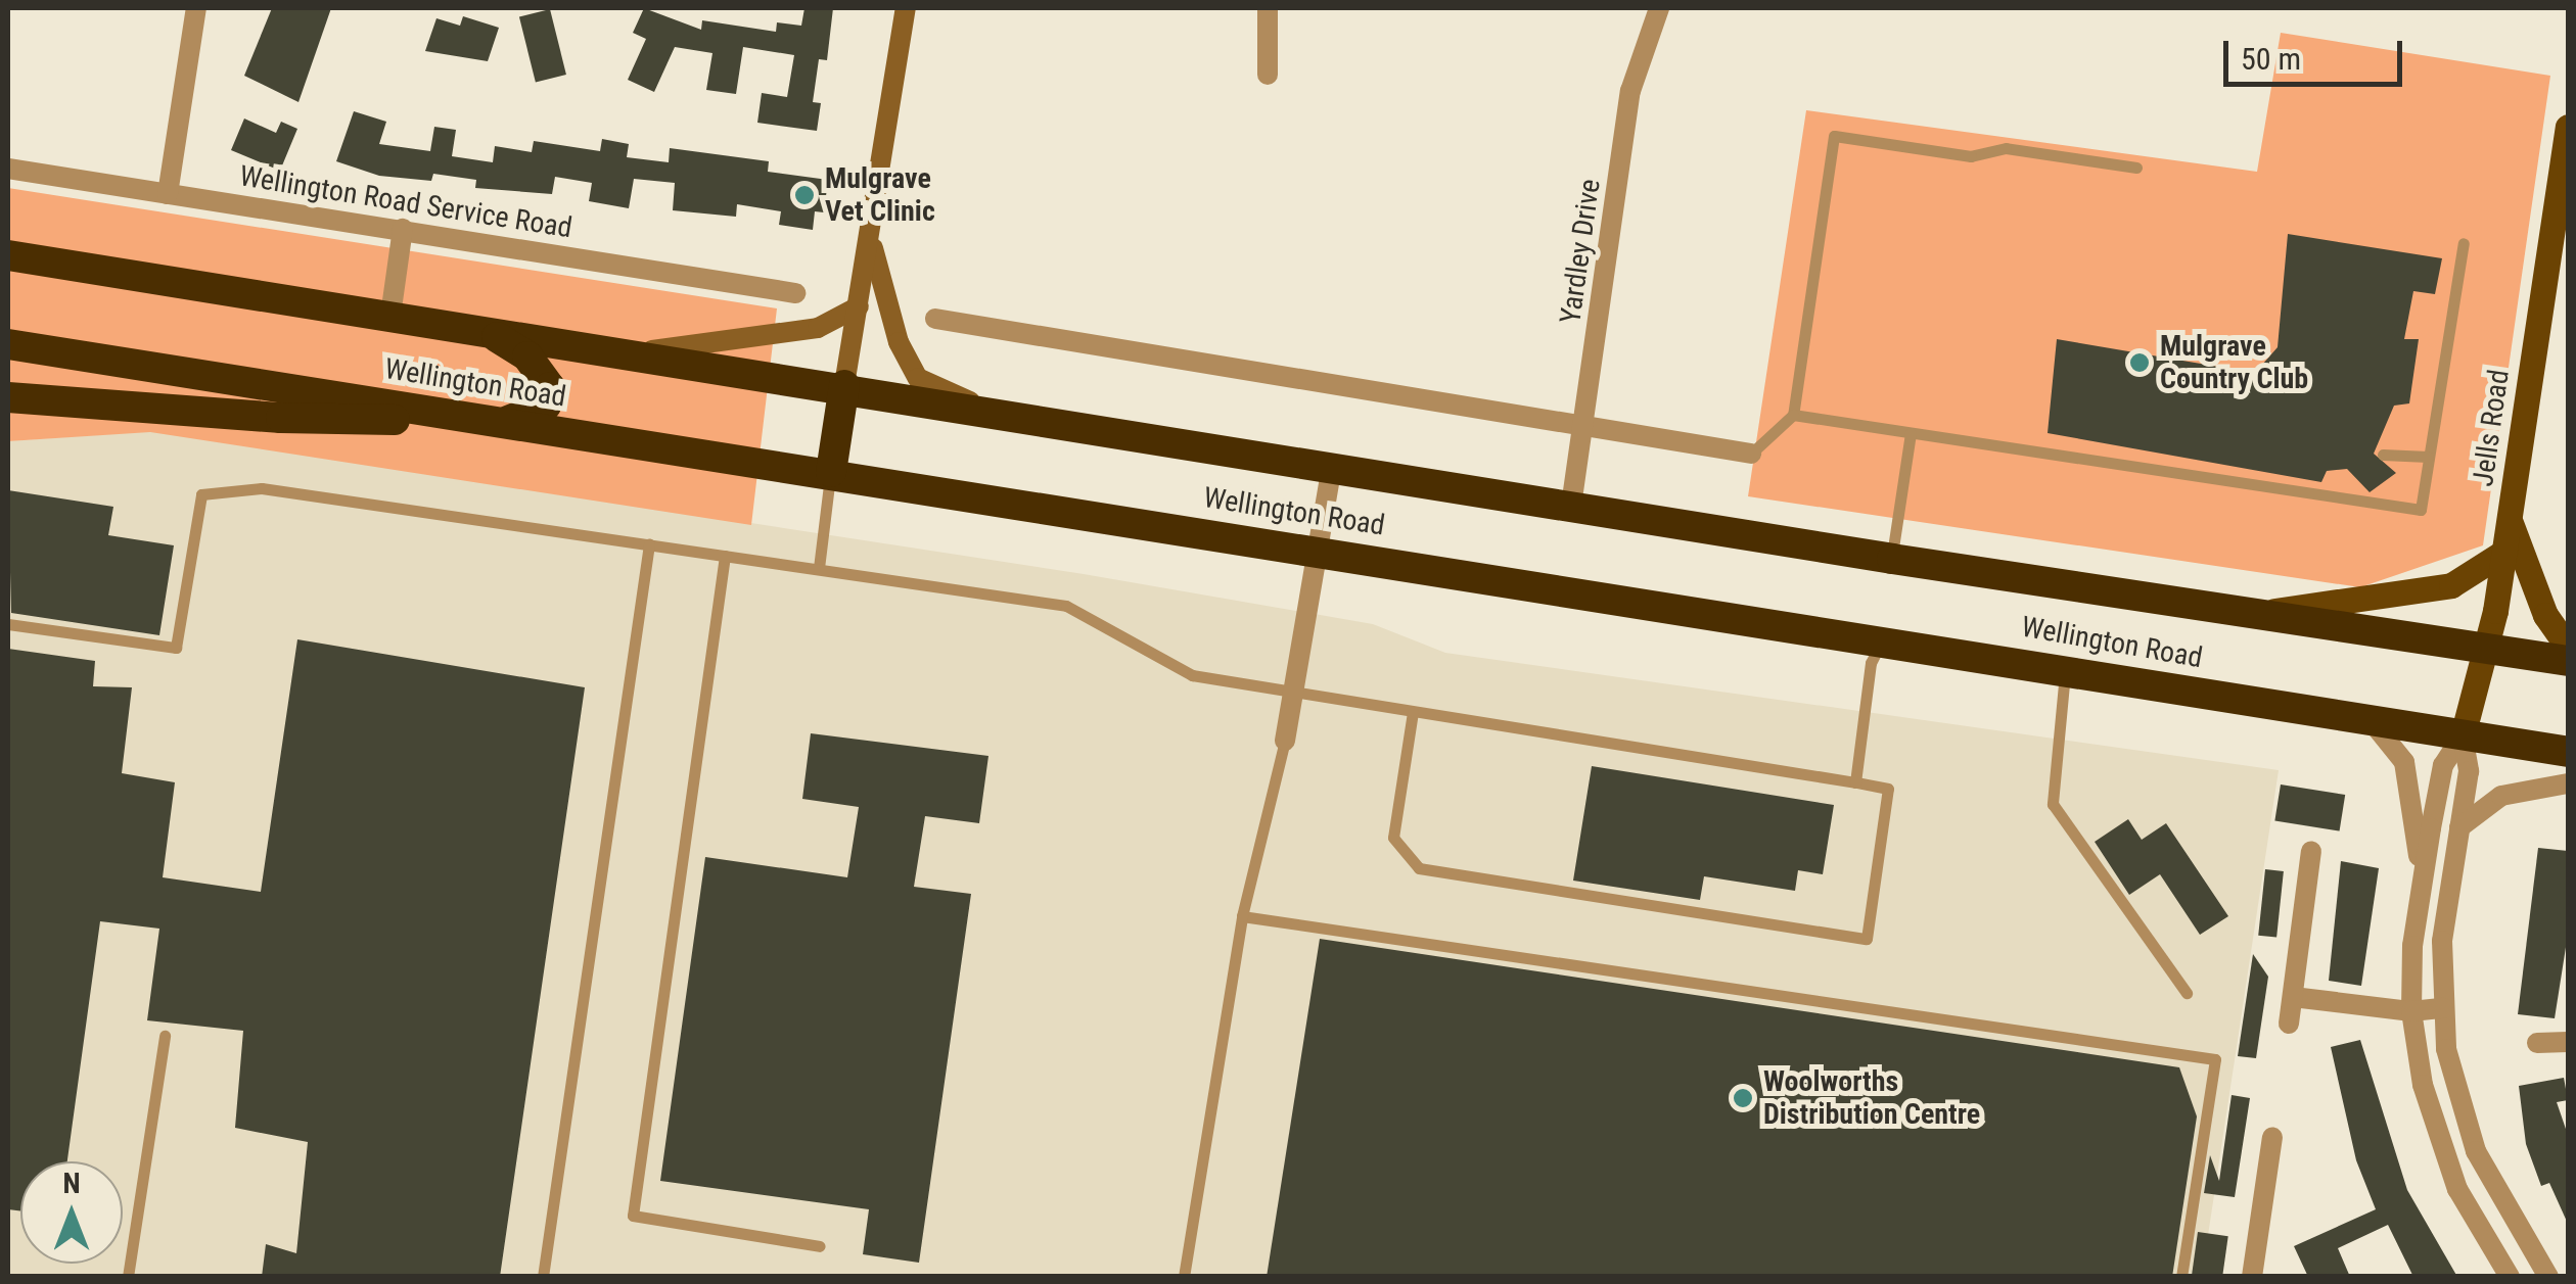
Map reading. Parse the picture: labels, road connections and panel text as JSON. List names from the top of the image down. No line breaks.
{"streets":{"highway":["Wellington Road"],"main road":["Jells Road"],"street":["Wellington Road Service Road","Yardley Drive"]},"crossings":[["Yardley Drive","Wellington Road"],["Wellington Road","Jells Road"]],"places":["Mulgrave Vet Clinic","Mulgrave Country Club","Woolworths Distribution Centre"],"scale_bar":"50 m","north":"top"}
